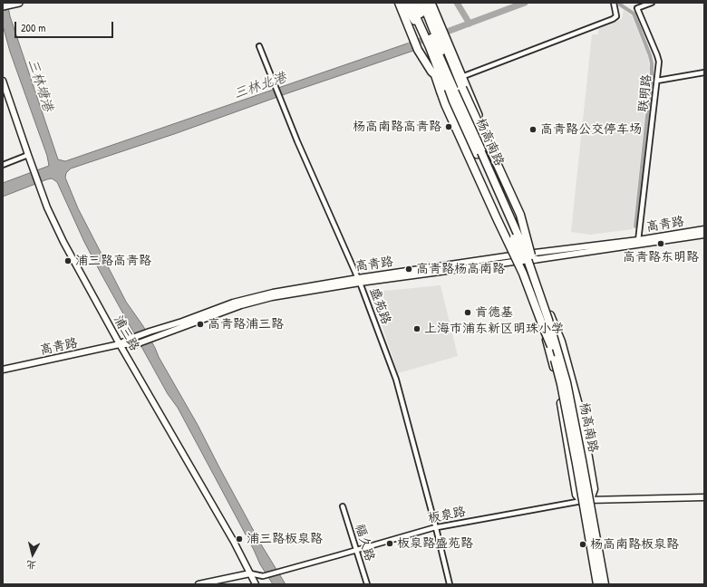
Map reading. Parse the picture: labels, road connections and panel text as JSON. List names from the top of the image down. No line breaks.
{"streets":{"highway":["杨高南路"],"main road":["高青路","浦三路","板泉路"],"street":["联明路","盛苑路","福久路"]},"crossings":[["联明路","高青路"],["杨高南路","高青路"],["杨高南路","板泉路"],["高青路","盛苑路"],["高青路","浦三路"],["盛苑路","板泉路"],["浦三路","板泉路"],["板泉路","福久路"]],"water":["三林塘港","三林北港"],"places":["杨高南路高青路","高青路公交停车场","高青路东明路","浦三路高青路","高青路杨高南路","肯德基","高青路浦三路","上海市浦东新区明珠小学","浦三路板泉路","板泉路盛苑路","杨高南路板泉路"],"scale_bar":"200 m","north":"bottom"}
